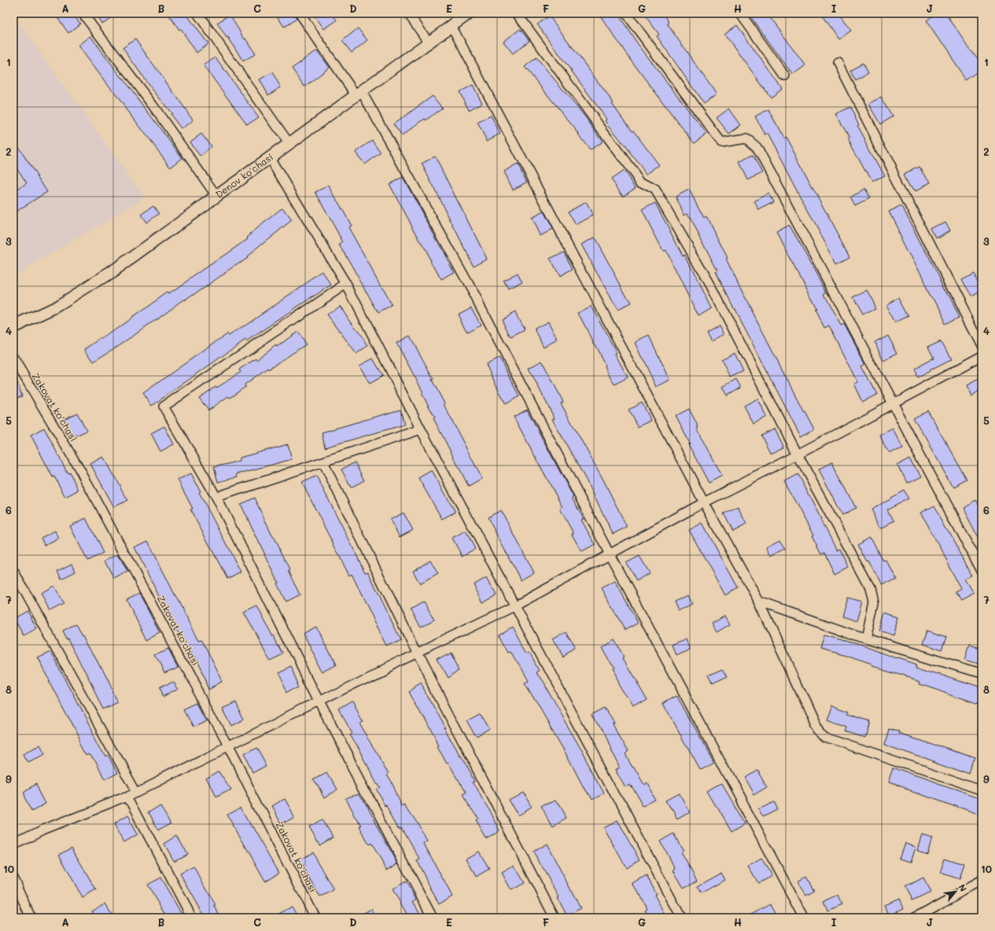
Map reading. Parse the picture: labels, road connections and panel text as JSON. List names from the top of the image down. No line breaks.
{"streets":{"street":["Denov ko'chasi","Zakovat ko'chasi"]},"north":"top right","grid":{"columns":["A","B","C","D","E","F","G","H","I","J"],"rows":["1","2","3","4","5","6","7","8","9","10"]}}
